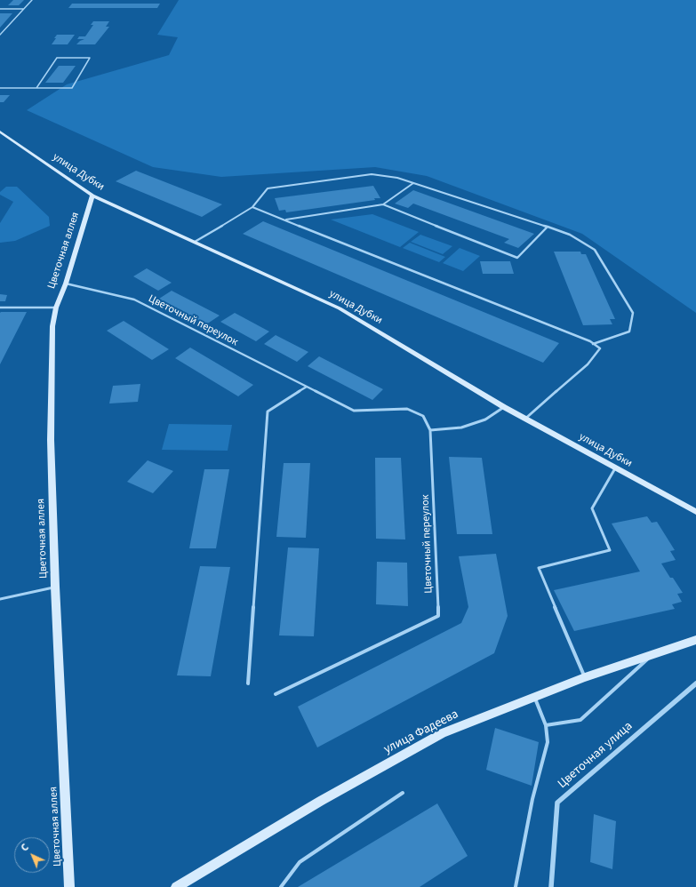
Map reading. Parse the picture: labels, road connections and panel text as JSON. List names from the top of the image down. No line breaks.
{"streets":{"street":["улица Дубки","Цветочная аллея","улица Фадеева","Цветочная улица"],"lane":["Цветочный переулок"]},"crossings":[["улица Дубки","Цветочная аллея"],["Цветочная аллея","Цветочный переулок"]],"north":"top left"}
